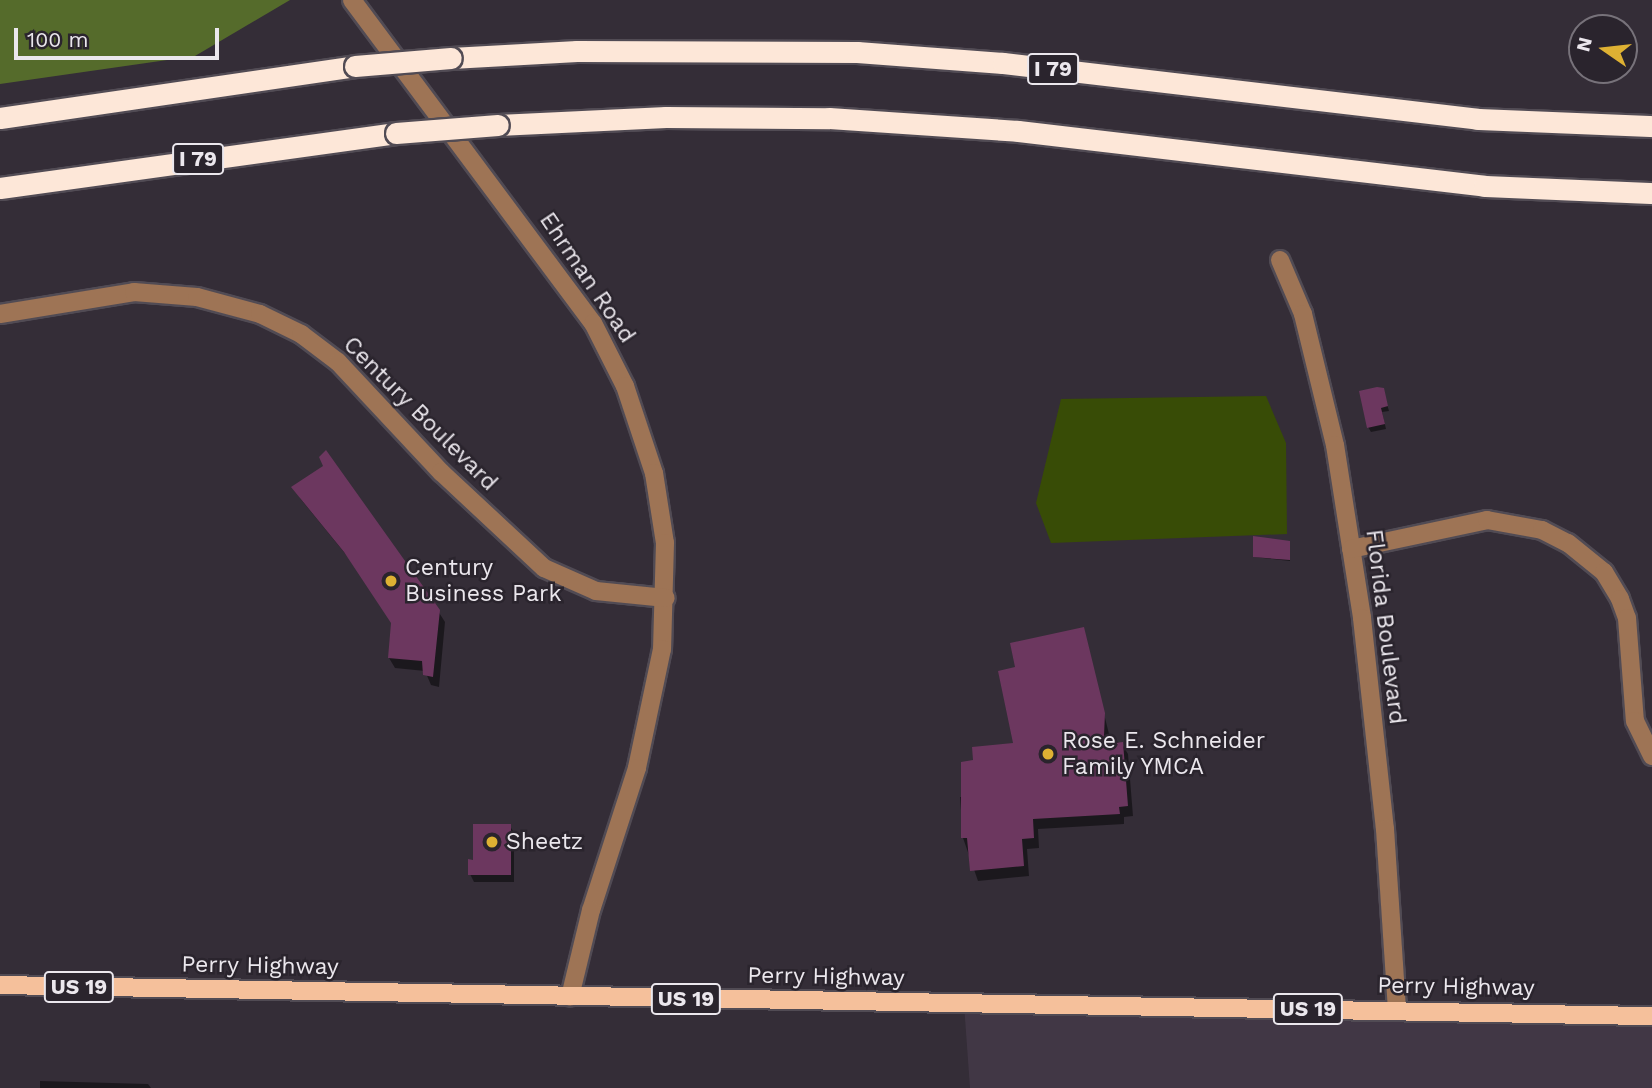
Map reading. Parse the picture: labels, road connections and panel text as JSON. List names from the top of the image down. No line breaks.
{"streets":{"highway":["I 79"],"main road":["Perry Highway","US 19"],"street":["Ehrman Road","Century Boulevard","Florida Boulevard"]},"crossings":[["Ehrman Road","Century Boulevard"],["Ehrman Road","Perry Highway"],["Florida Boulevard","Perry Highway"]],"places":["Century Business Park","Rose E. Schneider Family YMCA","Sheetz"],"scale_bar":"100 m","north":"left"}
